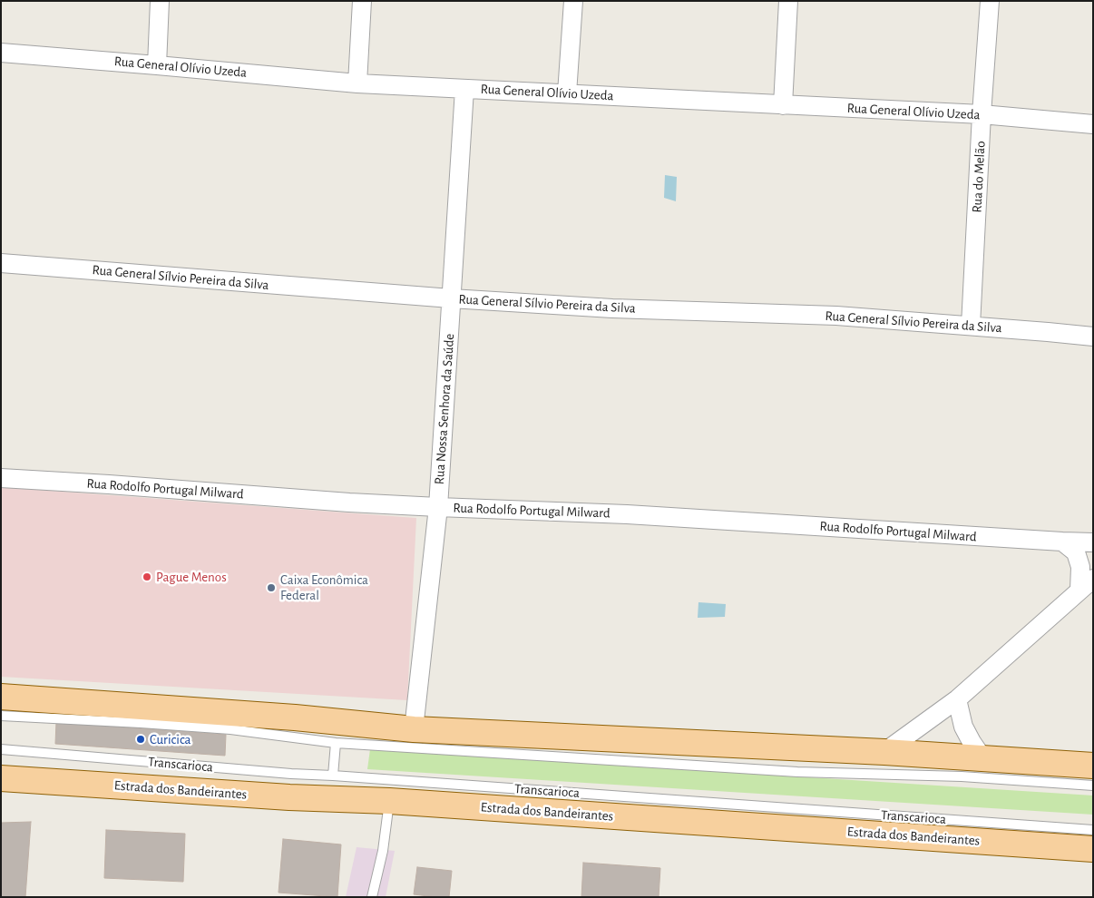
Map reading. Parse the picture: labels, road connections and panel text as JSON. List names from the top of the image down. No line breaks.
{"streets":{"main road":["Estrada dos Bandeirantes"],"street":["Rua General Olívio Uzeda","Rua do Melão","Rua General Sílvio Pereira da Silva","Rua Nossa Senhora da Saúde","Rua Rodolfo Portugal Milward"],"lane":["Transcarioca"]},"crossings":[["Rua General Olívio Uzeda","Rua do Melão"],["Rua General Olívio Uzeda","Rua Nossa Senhora da Saúde"],["Rua do Melão","Rua General Sílvio Pereira da Silva"],["Rua General Sílvio Pereira da Silva","Rua Nossa Senhora da Saúde"],["Rua Nossa Senhora da Saúde","Rua Rodolfo Portugal Milward"]],"places":["Pague Menos","Caixa Econômica Federal","Curicica"]}
